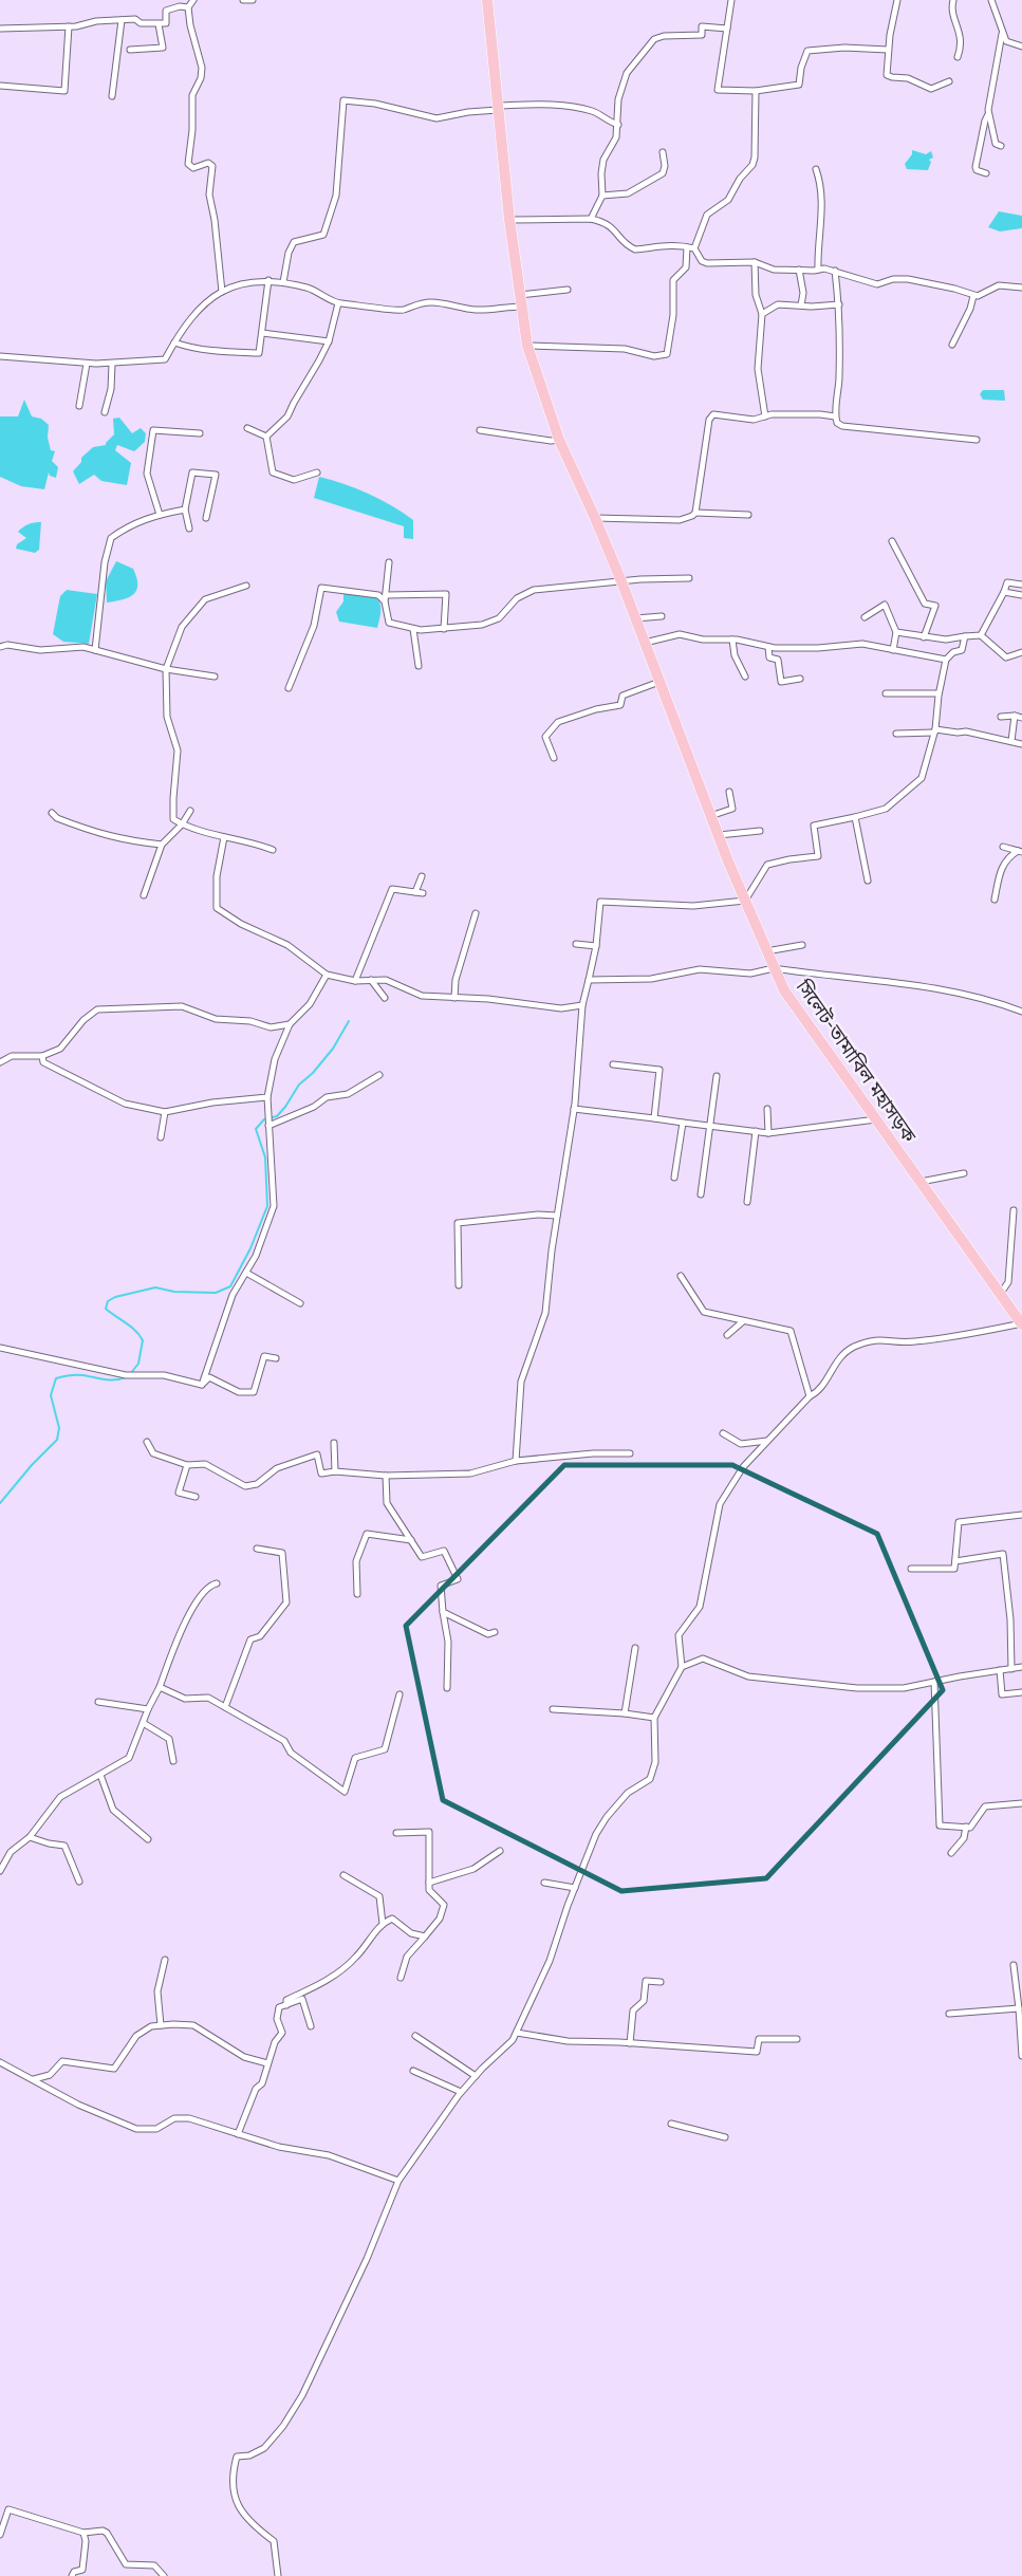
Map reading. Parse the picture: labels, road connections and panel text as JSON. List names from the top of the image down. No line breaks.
{"streets":{"highway":["সিলেট-তামাবিল মহাসড়ক"]}}
